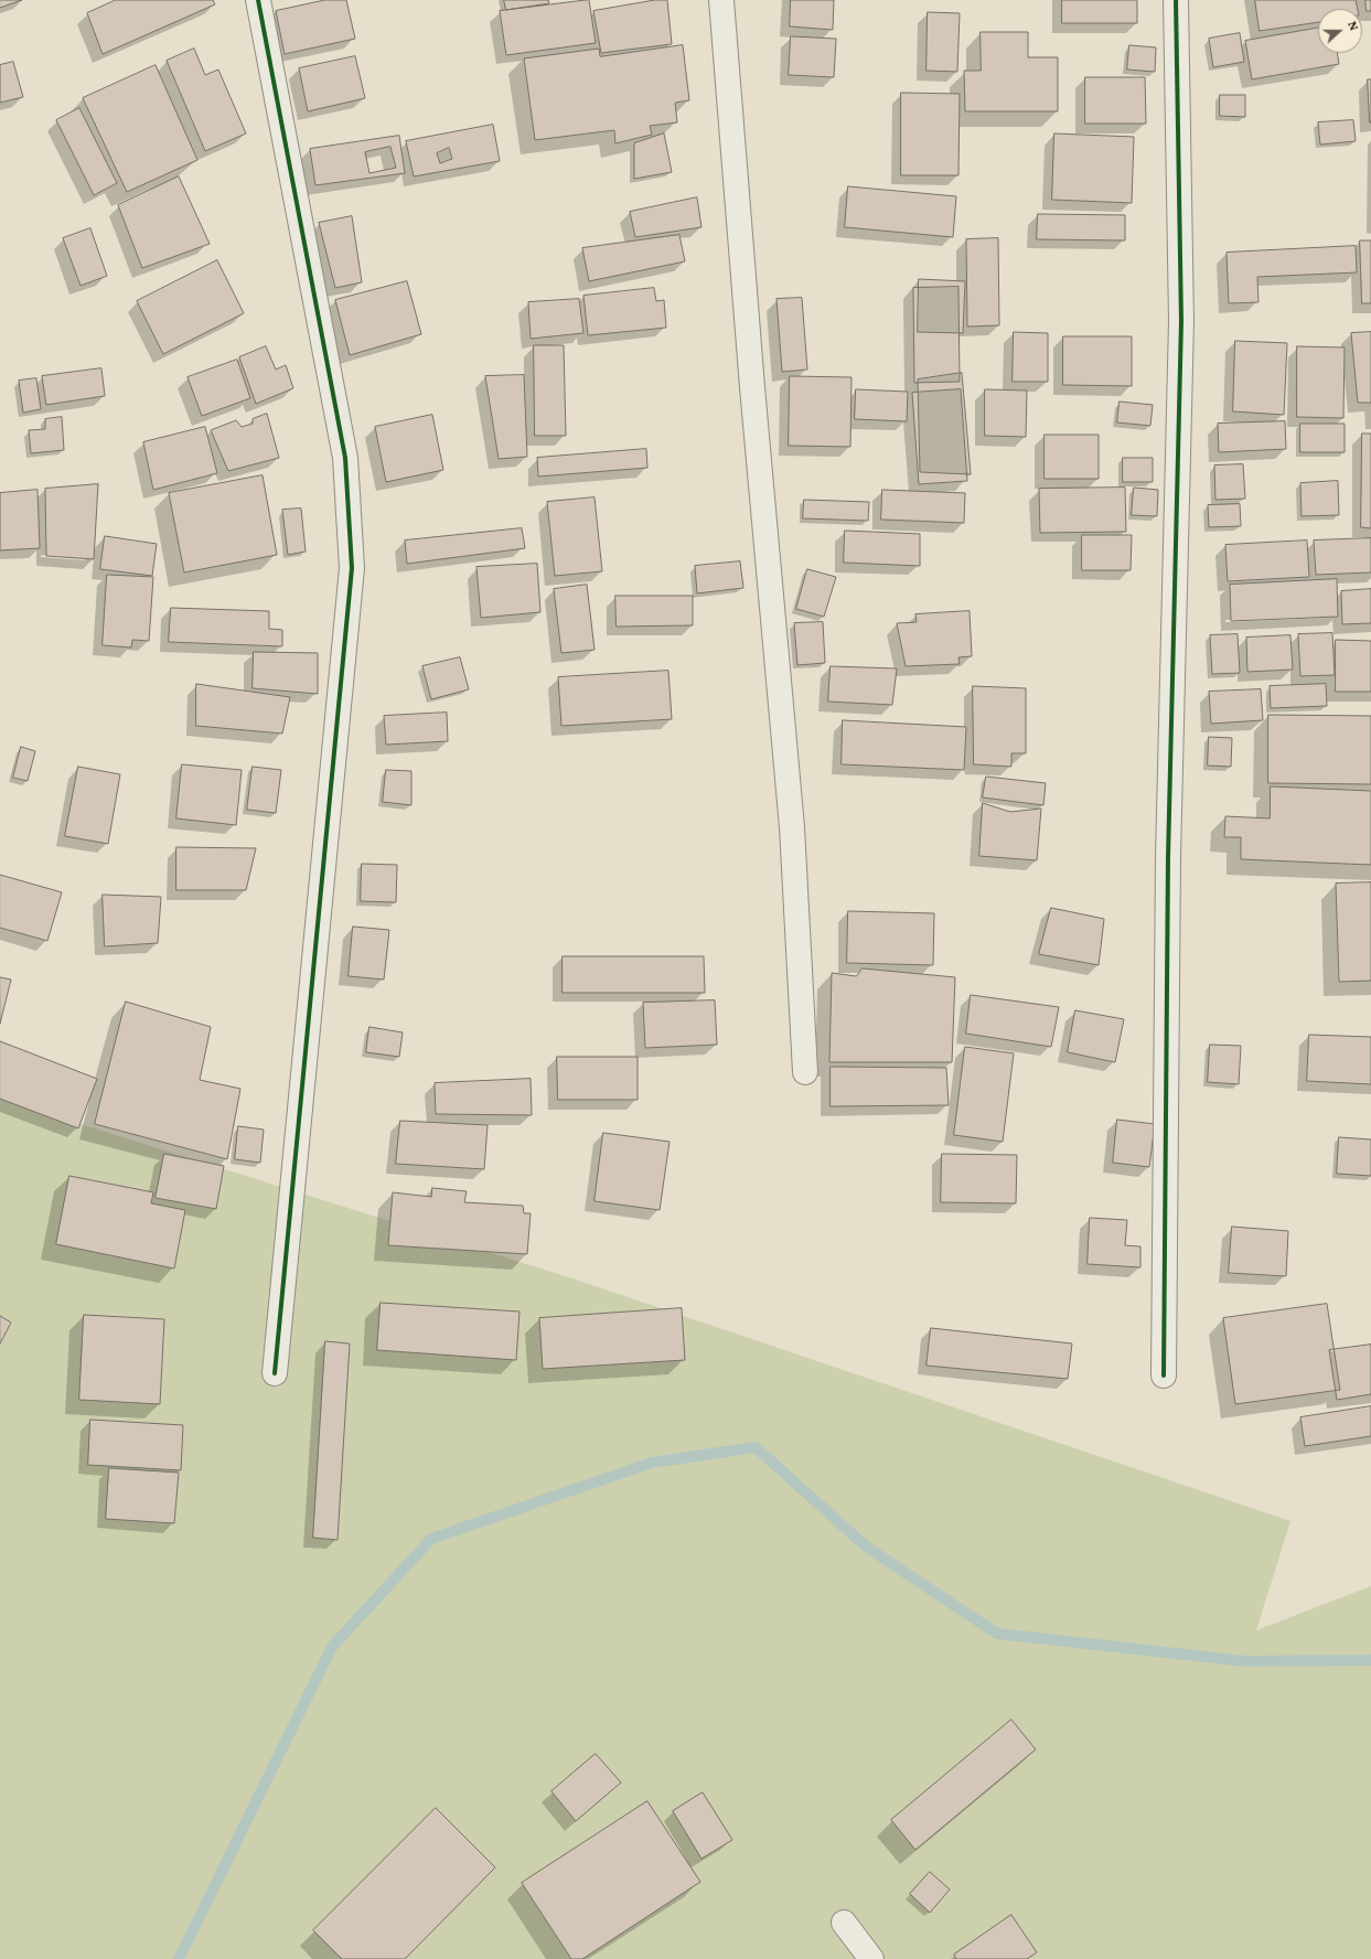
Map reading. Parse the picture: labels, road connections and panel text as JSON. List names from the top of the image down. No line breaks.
{"north":"right"}
